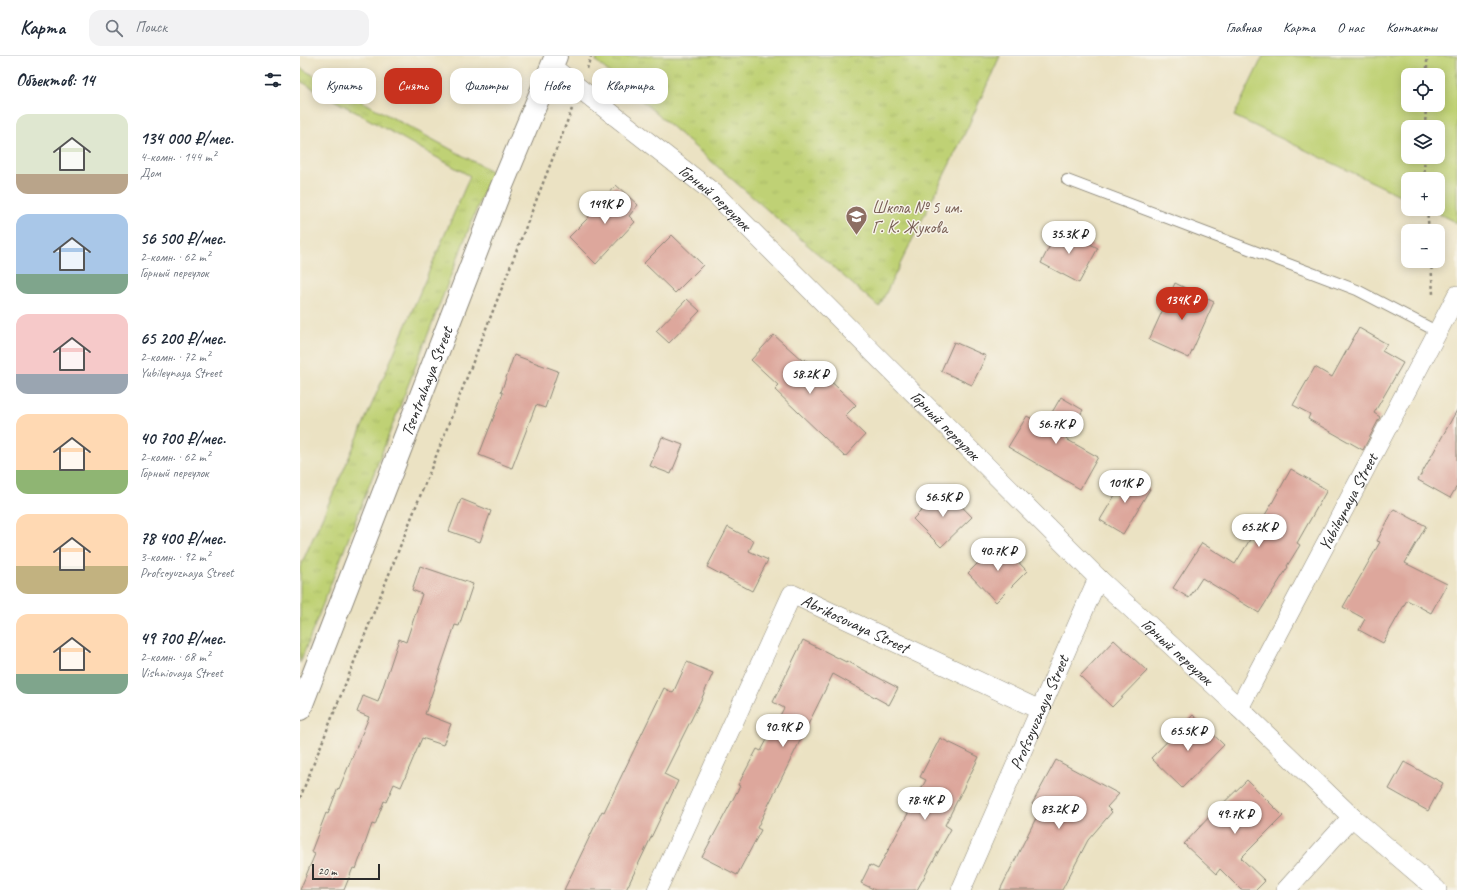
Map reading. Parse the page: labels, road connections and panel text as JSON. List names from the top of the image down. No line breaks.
{"streets":{"street":["Горный переулок","Tsentralnaya Street","Yubileynaya Street","Abrikosovaya Street","Profsoyuznaya Street"]},"crossings":[["Горный переулок","Yubileynaya Street"],["Горный переулок","Profsoyuznaya Street"],["Abrikosovaya Street","Profsoyuznaya Street"]],"places":{"school or university":["Школа № 5 им. Г. К. Жукова"]},"scale_bar":"20 m","page":{"header":"Карта","search":"Поиск","nav":["Главная","Карта","О нас","Контакты"],"heading":"Объектов: 14","map_buttons":["+","−"],"chip":["Купить","Снять","Фильтры","Новое","Квартира"],"list":[{"name":"134 000 ₽/мес.","note":"4-комн. · 144 m² · Дом"},{"name":"56 500 ₽/мес.","note":"2-комн. · 62 m² · Горный переулок"},{"name":"65 200 ₽/мес.","note":"2-комн. · 72 m² · Yubileynaya Street"},{"name":"40 700 ₽/мес.","note":"2-комн. · 62 m² · Горный переулок"},{"name":"78 400 ₽/мес.","note":"3-комн. · 92 m² · Profsoyuznaya Street"},{"name":"49 700 ₽/мес.","note":"2-комн. · 68 m² · Vishniovaya Street"}],"price":["149K ₽","35.3K ₽","134K ₽","58.2K ₽","56.7K ₽","101K ₽","56.5K ₽","65.2K ₽","40.7K ₽","90.9K ₽","65.5K ₽","78.4K ₽","83.2K ₽","49.7K ₽"],"scale":"20 m"}}
